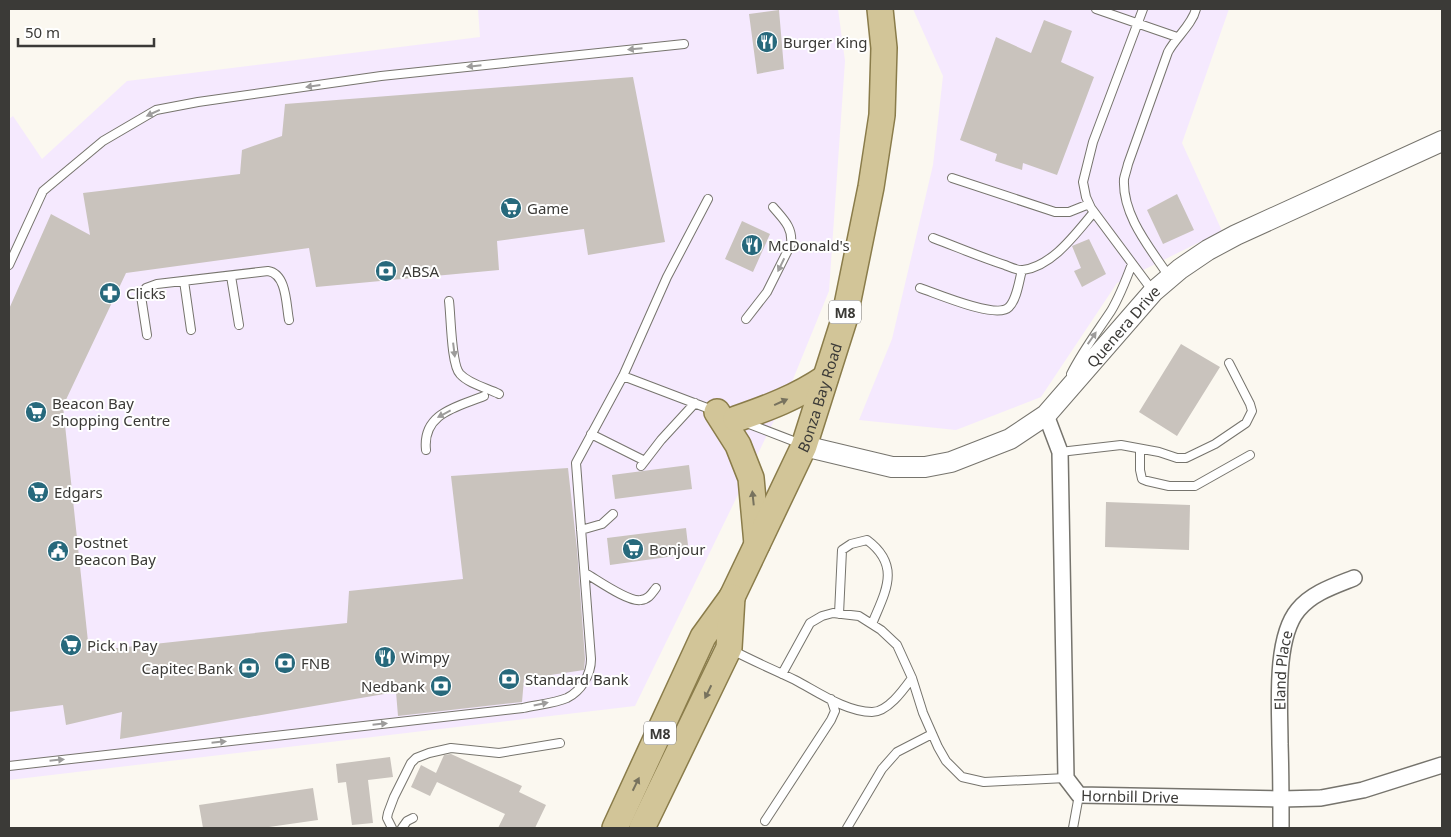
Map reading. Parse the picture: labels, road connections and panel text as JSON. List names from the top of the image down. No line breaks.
{"streets":{"main road":["M8","Bonza Bay Road"],"street":["Quenera Drive","Eland Place","Hornbill Drive"]},"crossings":[["Quenera Drive","Bonza Bay Road"],["Quenera Drive","Hornbill Drive"],["Eland Place","Hornbill Drive"]],"places":{"restaurant":["Burger King","McDonald's","Wimpy"],"supermarket":["Game","Beacon Bay Shopping Centre","Edgars","Bonjour","Pick n Pay"],"bank":["ABSA","FNB","Capitec Bank","Standard Bank","Nedbank"],"pharmacy":["Clicks"],"public building":["Postnet Beacon Bay"]},"scale_bar":"50 m"}
